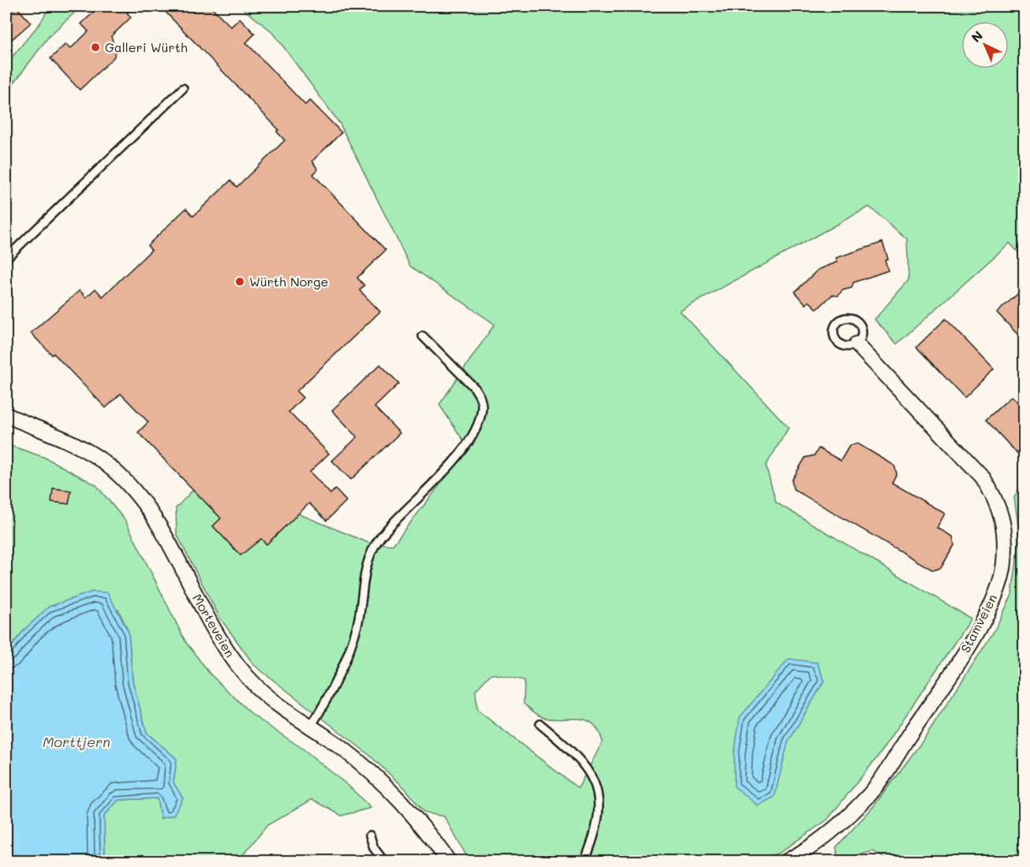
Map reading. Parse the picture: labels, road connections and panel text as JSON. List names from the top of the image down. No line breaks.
{"streets":{"street":["Stamveien","Morteveien"]},"water":["Morttjern"],"places":["Galleri Würth","Würth Norge"],"north":"top left"}
